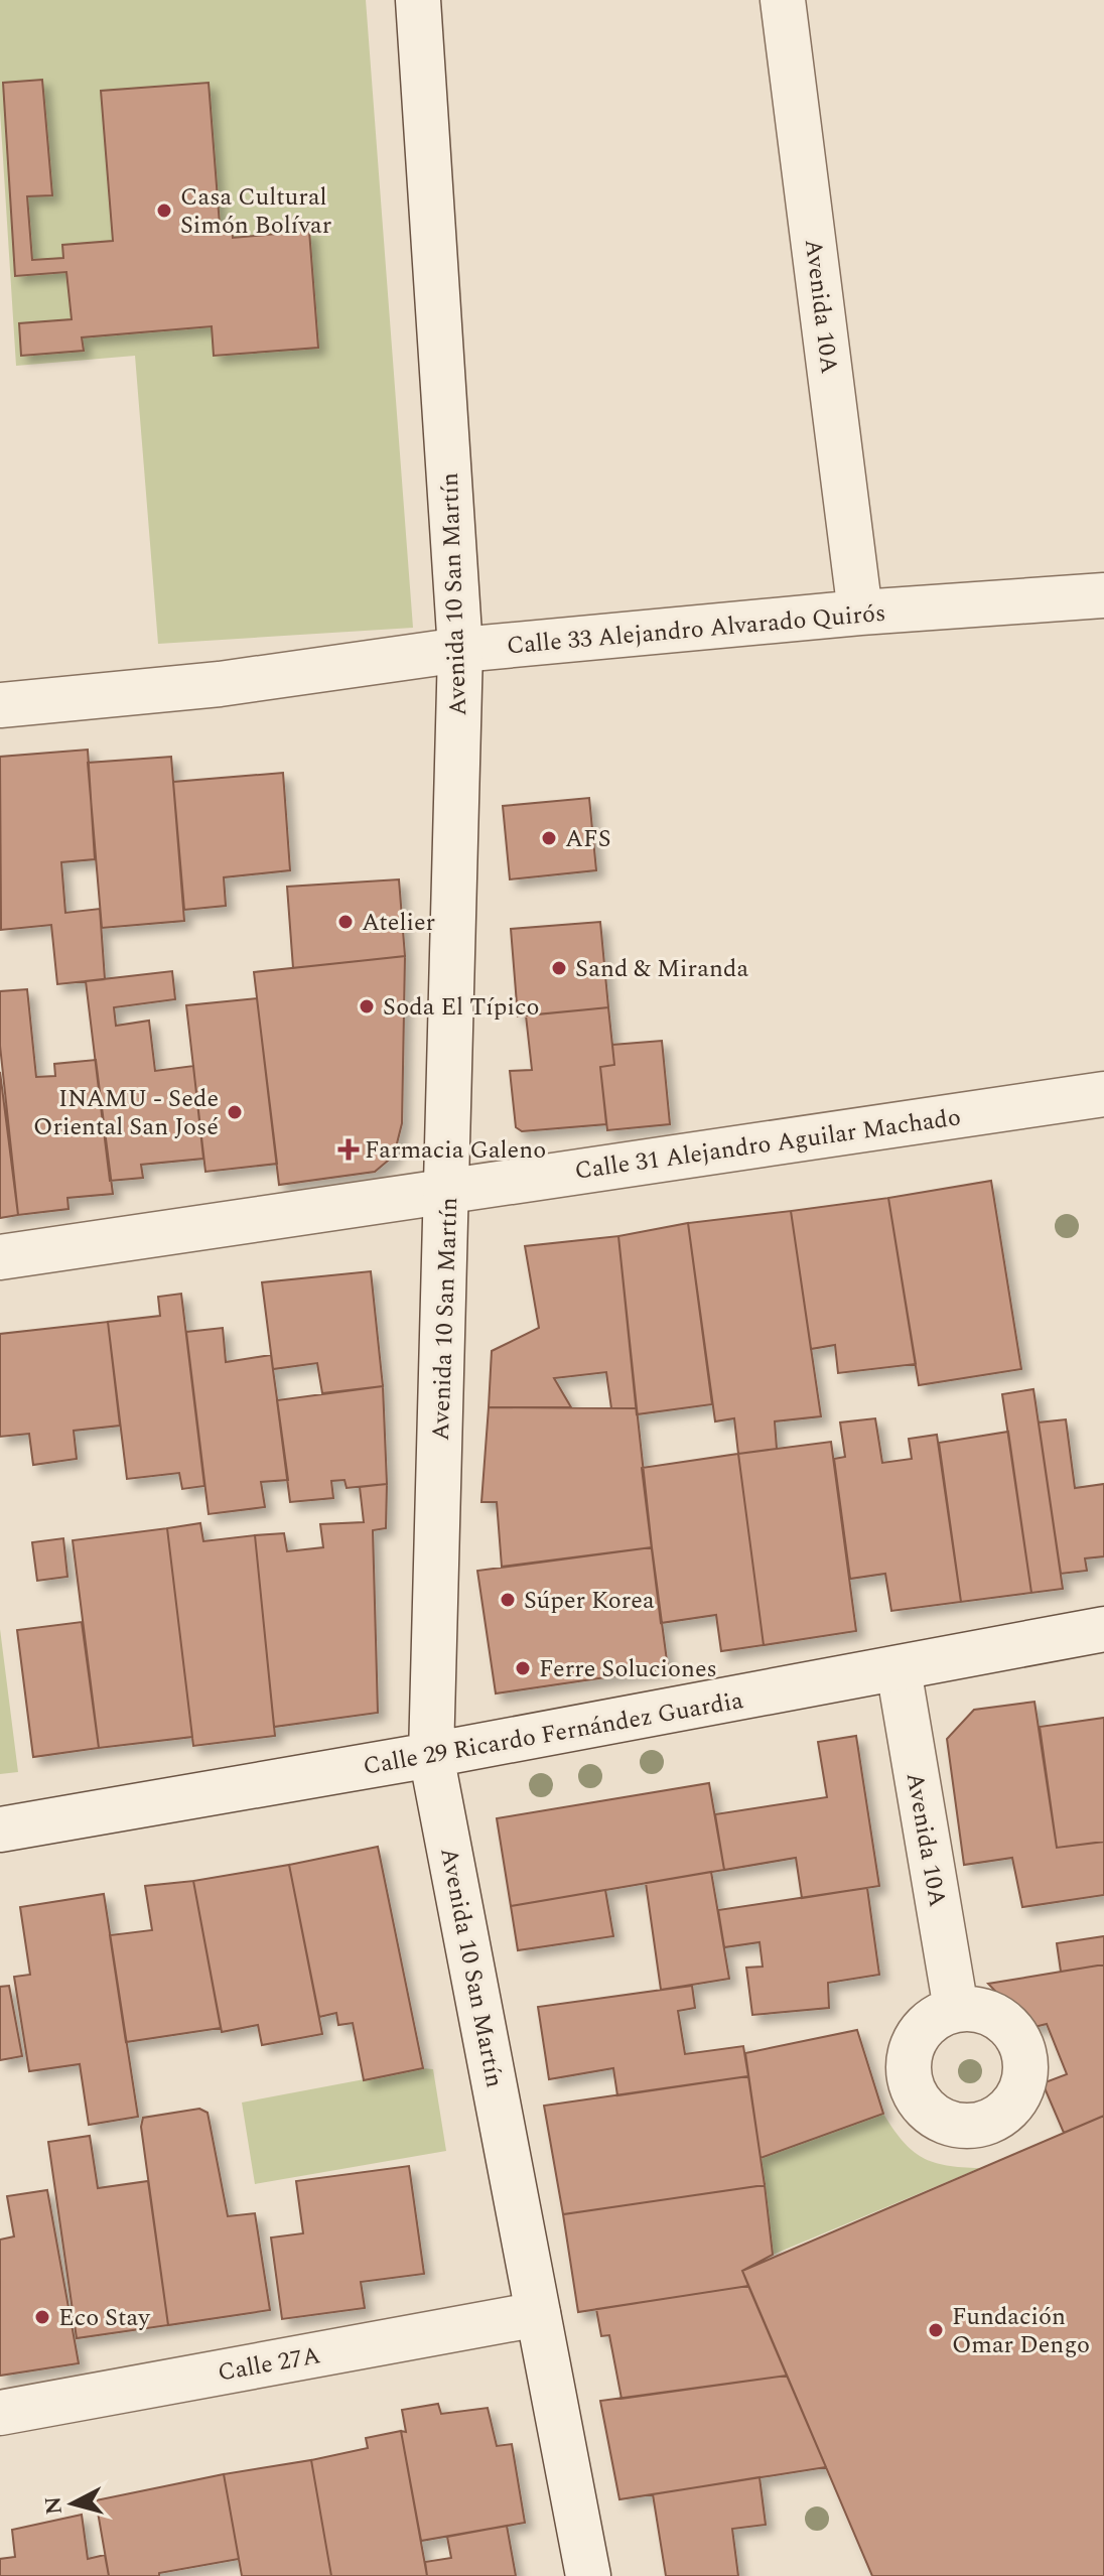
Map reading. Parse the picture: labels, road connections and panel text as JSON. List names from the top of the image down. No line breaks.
{"streets":{"street":["Avenida 10A","Avenida 10 San Martín","Calle 33 Alejandro Alvarado Quirós","Calle 31 Alejandro Aguilar Machado","Calle 29 Ricardo Fernández Guardia","Calle 27A"]},"crossings":[["Avenida 10A","Calle 33 Alejandro Alvarado Quirós"],["Avenida 10A","Calle 29 Ricardo Fernández Guardia"],["Avenida 10 San Martín","Calle 33 Alejandro Alvarado Quirós"],["Avenida 10 San Martín","Calle 31 Alejandro Aguilar Machado"],["Avenida 10 San Martín","Calle 29 Ricardo Fernández Guardia"],["Avenida 10 San Martín","Calle 27A"]],"places":{"other":["Casa Cultural Simón Bolívar","AFS","Atelier","Sand & Miranda","Soda El Típico","INAMU - Sede Oriental San José","Súper Korea","Ferre Soluciones","Eco Stay","Fundación Omar Dengo"],"health":["Farmacia Galeno"]},"north":"left"}
